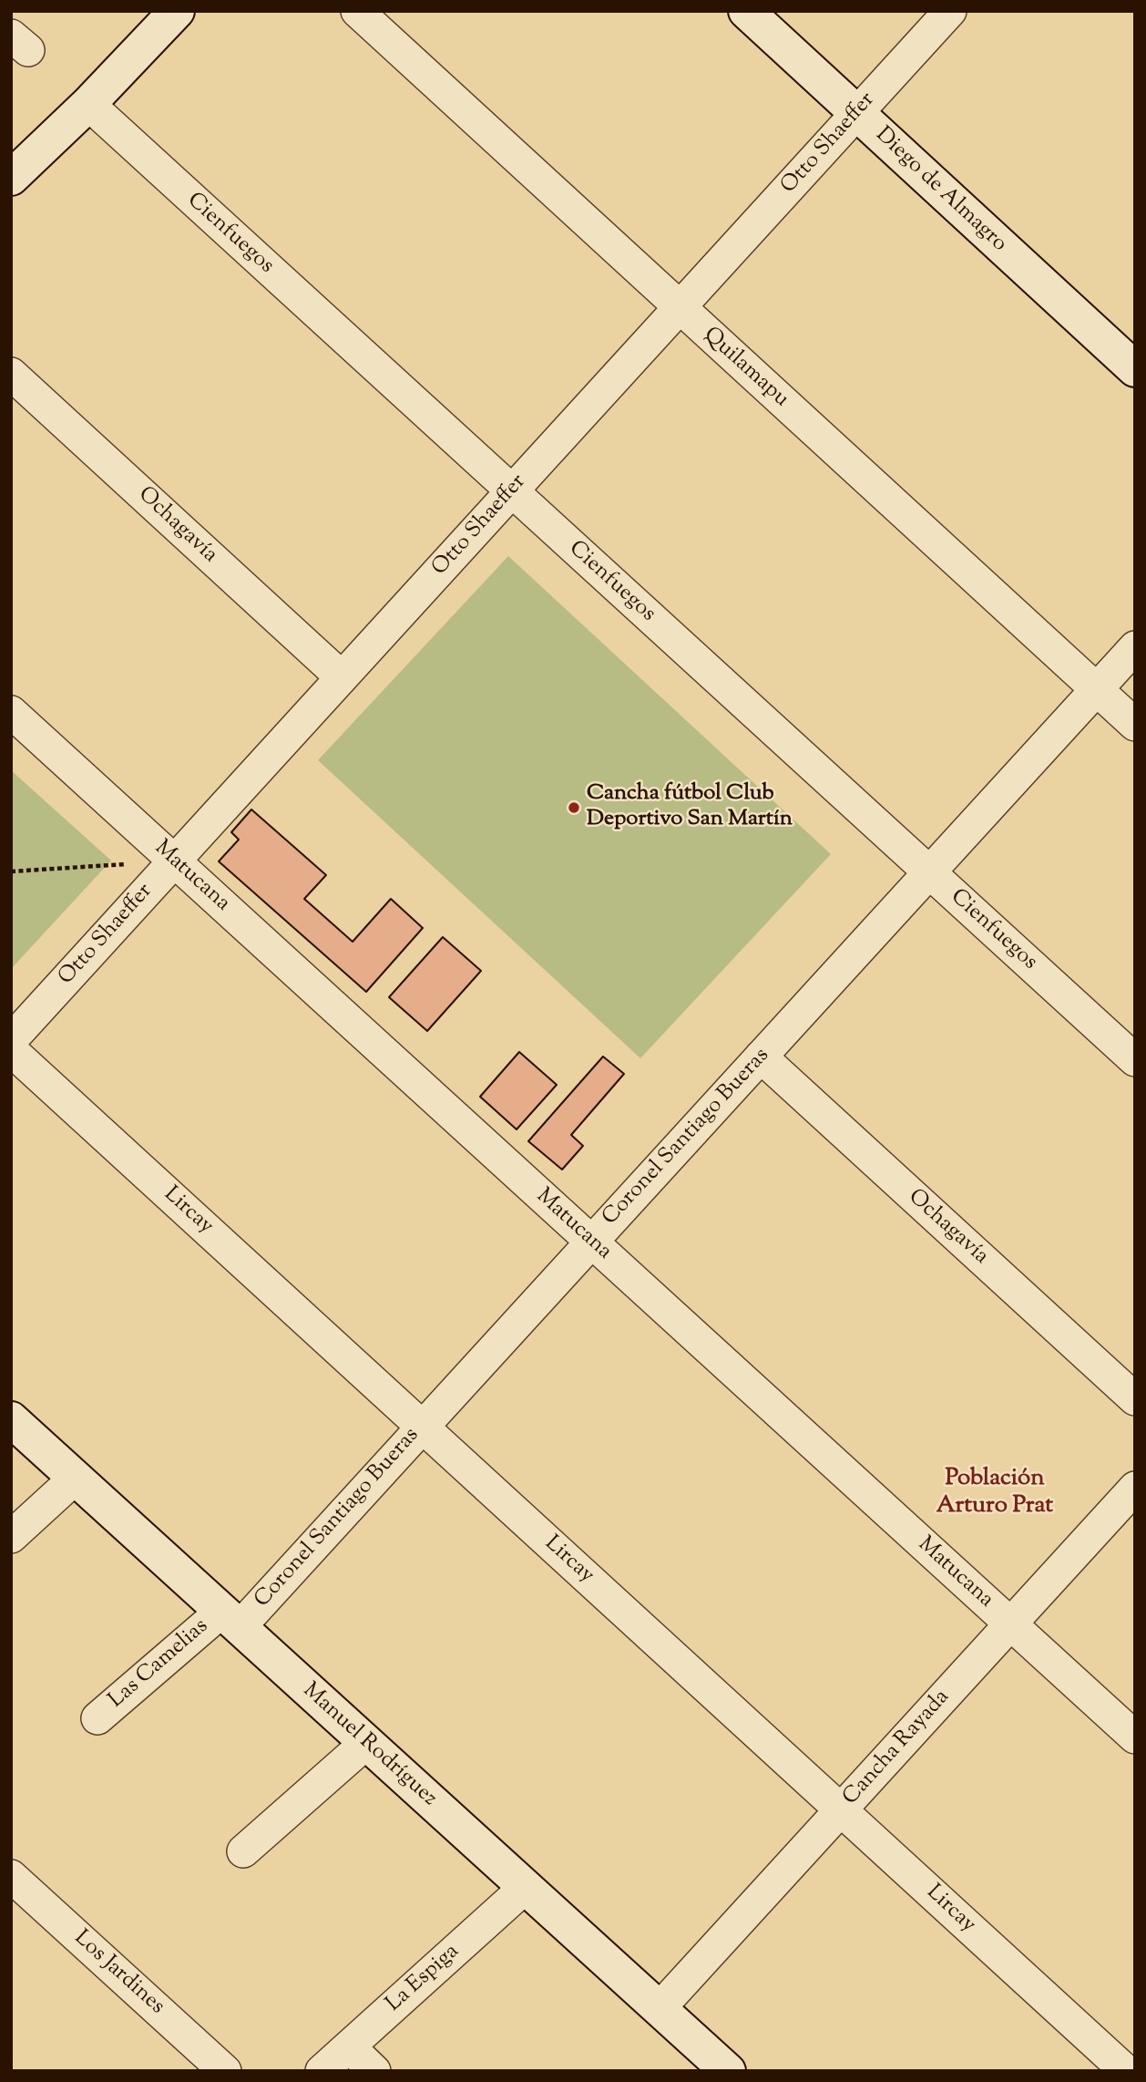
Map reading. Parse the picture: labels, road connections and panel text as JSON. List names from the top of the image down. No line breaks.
{"streets":{"street":["Otto Shaeffer","Diego de Almagro","Cienfuegos","Quilamapu","Ochagavía","Matucana","Coronel Santiago Bueras","Lircay","Las Camelias","Manuel Rodríguez","Cancha Rayada","Los Jardines","La Espiga"]},"crossings":[["Otto Shaeffer","Diego de Almagro"],["Otto Shaeffer","Cienfuegos"],["Otto Shaeffer","Quilamapu"],["Otto Shaeffer","Ochagavía"],["Otto Shaeffer","Matucana"],["Cienfuegos","Coronel Santiago Bueras"],["Quilamapu","Coronel Santiago Bueras"],["Ochagavía","Coronel Santiago Bueras"],["Matucana","Coronel Santiago Bueras"],["Matucana","Cancha Rayada"],["Coronel Santiago Bueras","Lircay"],["Coronel Santiago Bueras","Las Camelias"],["Coronel Santiago Bueras","Manuel Rodríguez"],["Lircay","Cancha Rayada"],["Las Camelias","Manuel Rodríguez"],["Manuel Rodríguez","Cancha Rayada"],["Manuel Rodríguez","La Espiga"]],"districts":["Población Arturo Prat"],"places":["Cancha fútbol Club Deportivo San Martín"]}
